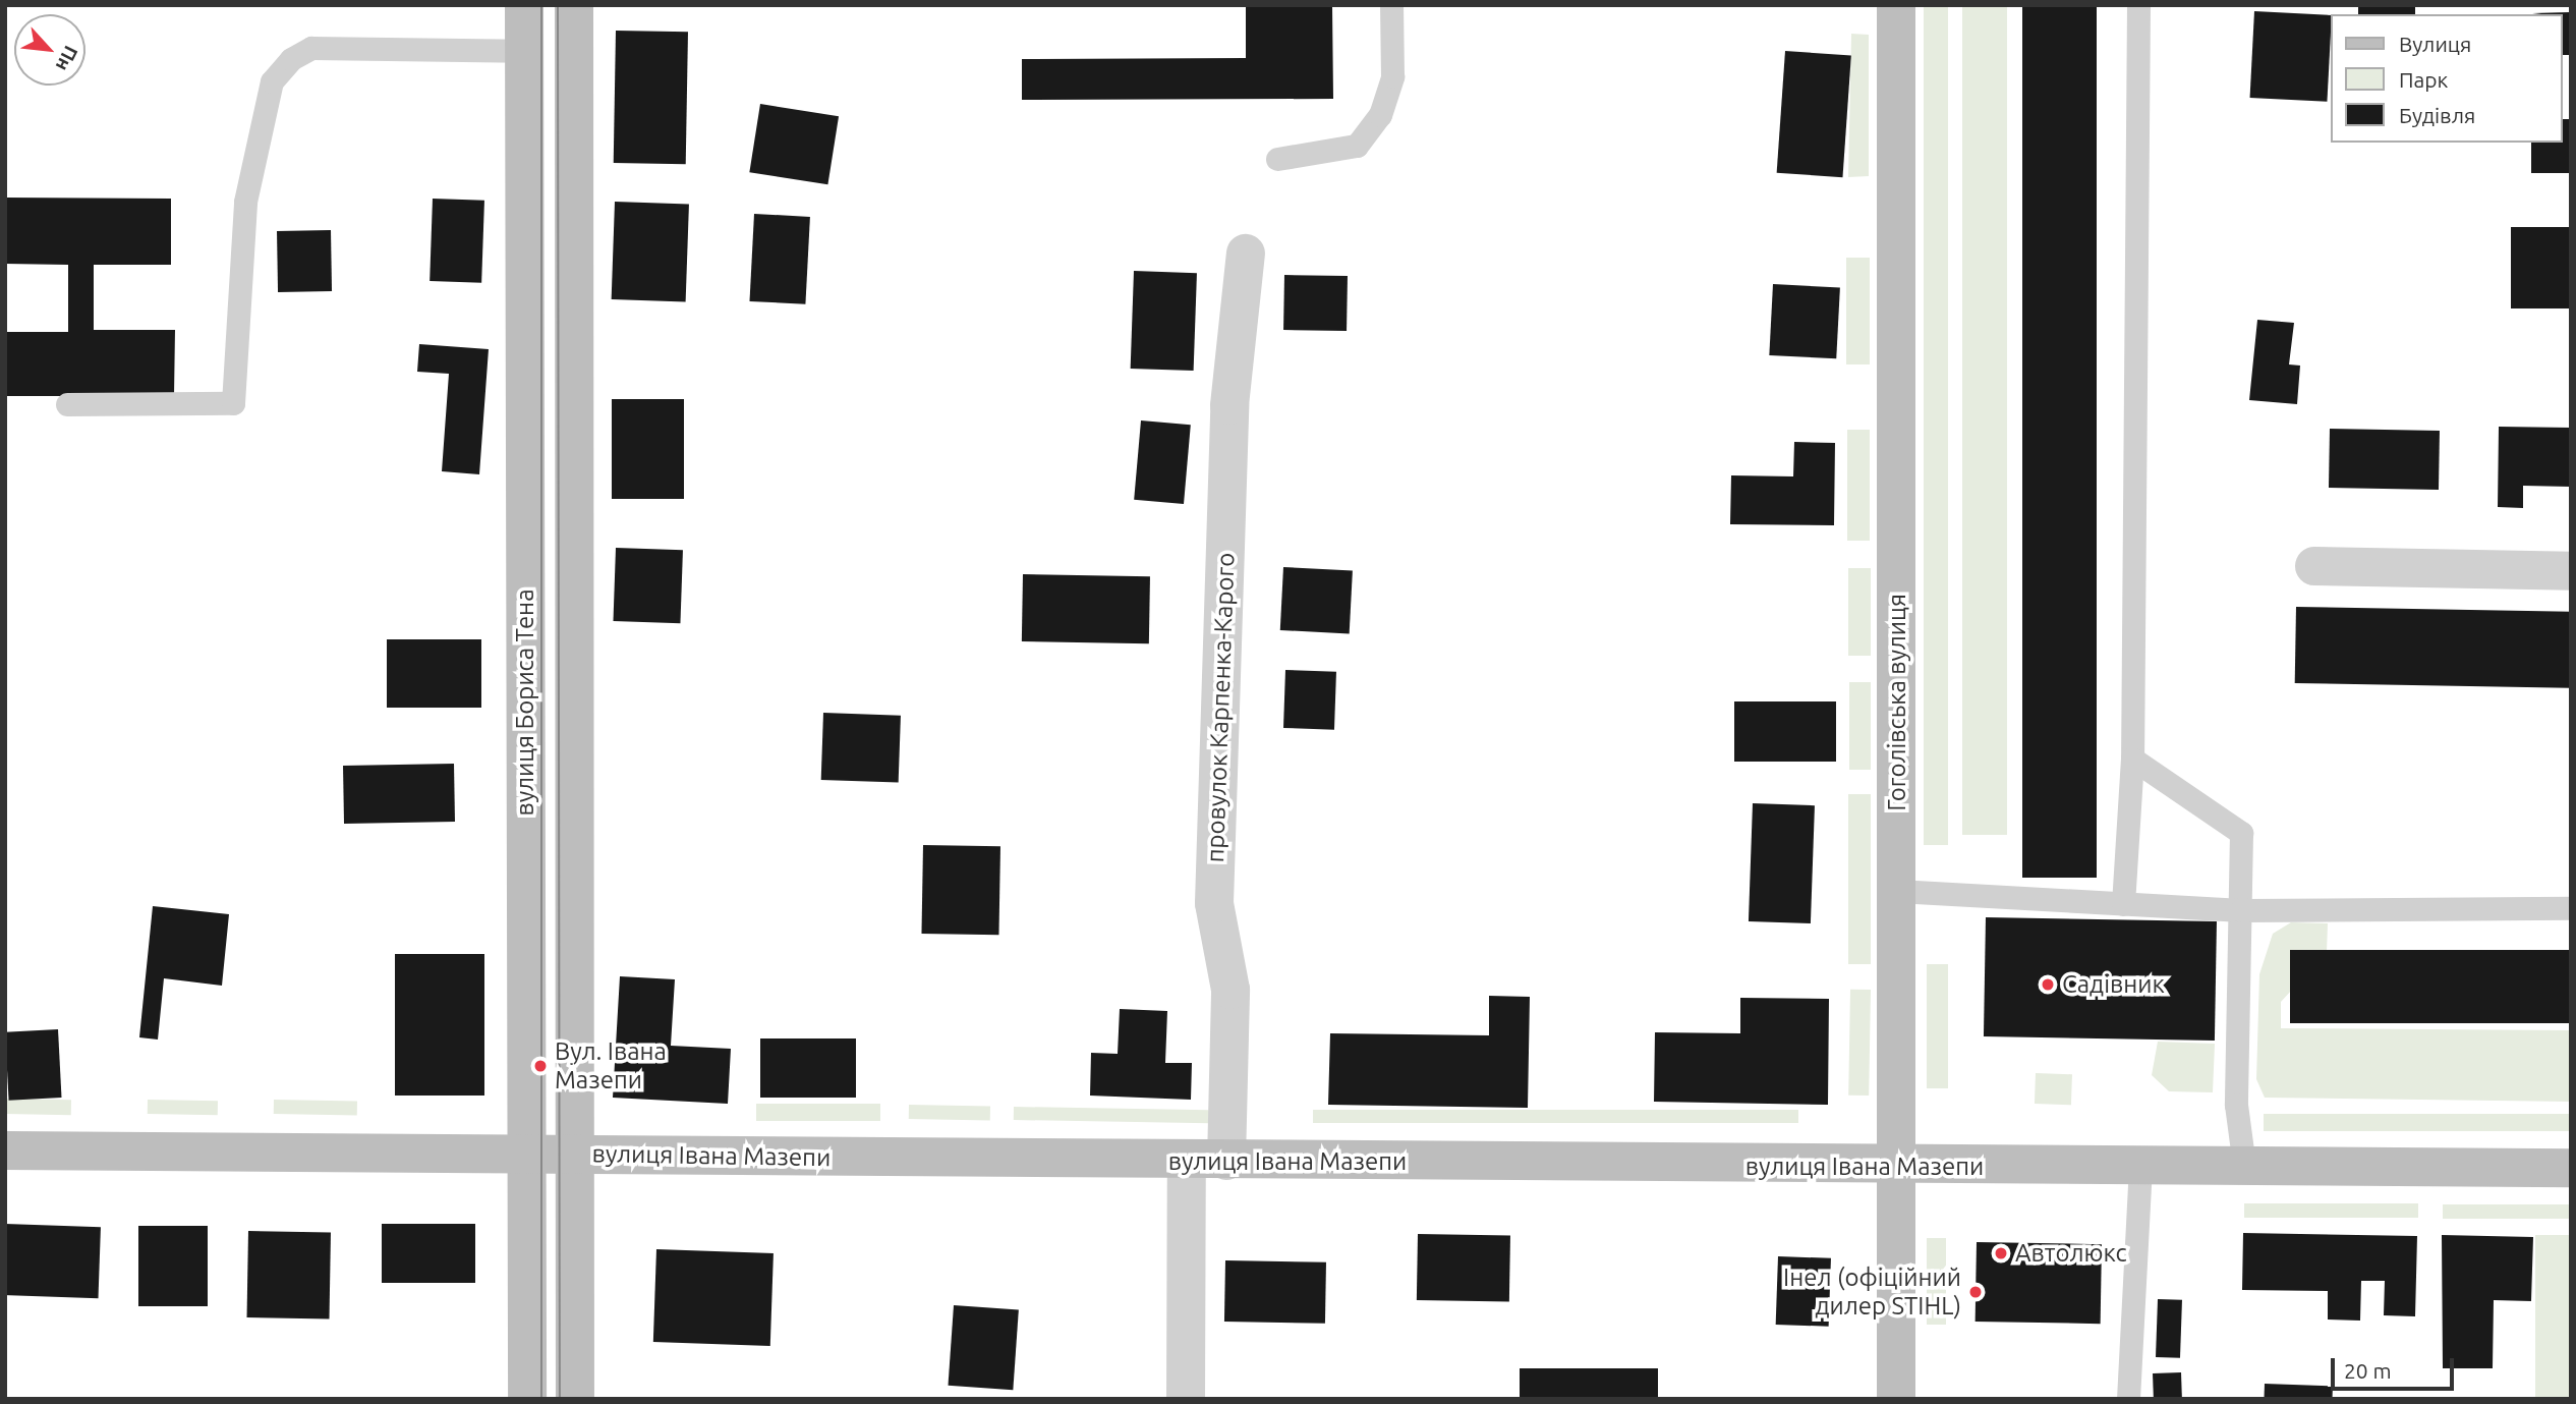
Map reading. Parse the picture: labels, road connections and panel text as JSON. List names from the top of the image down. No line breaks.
{"streets":{"street":["вулиця Бориса Тена","Гоголівська вулиця","провулок Карпенка-Карого","вулиця Івана Мазепи"]},"crossings":[["вулиця Бориса Тена","вулиця Івана Мазепи"],["Гоголівська вулиця","вулиця Івана Мазепи"],["провулок Карпенка-Карого","вулиця Івана Мазепи"]],"places":["Садівник","Вул. Івана Мазепи","Автолюкс","Інел (офіційний дилер STIHL)"],"legend":["Вулиця","Парк","Будівля"],"scale_bar":"20 m","north":"bottom right"}
